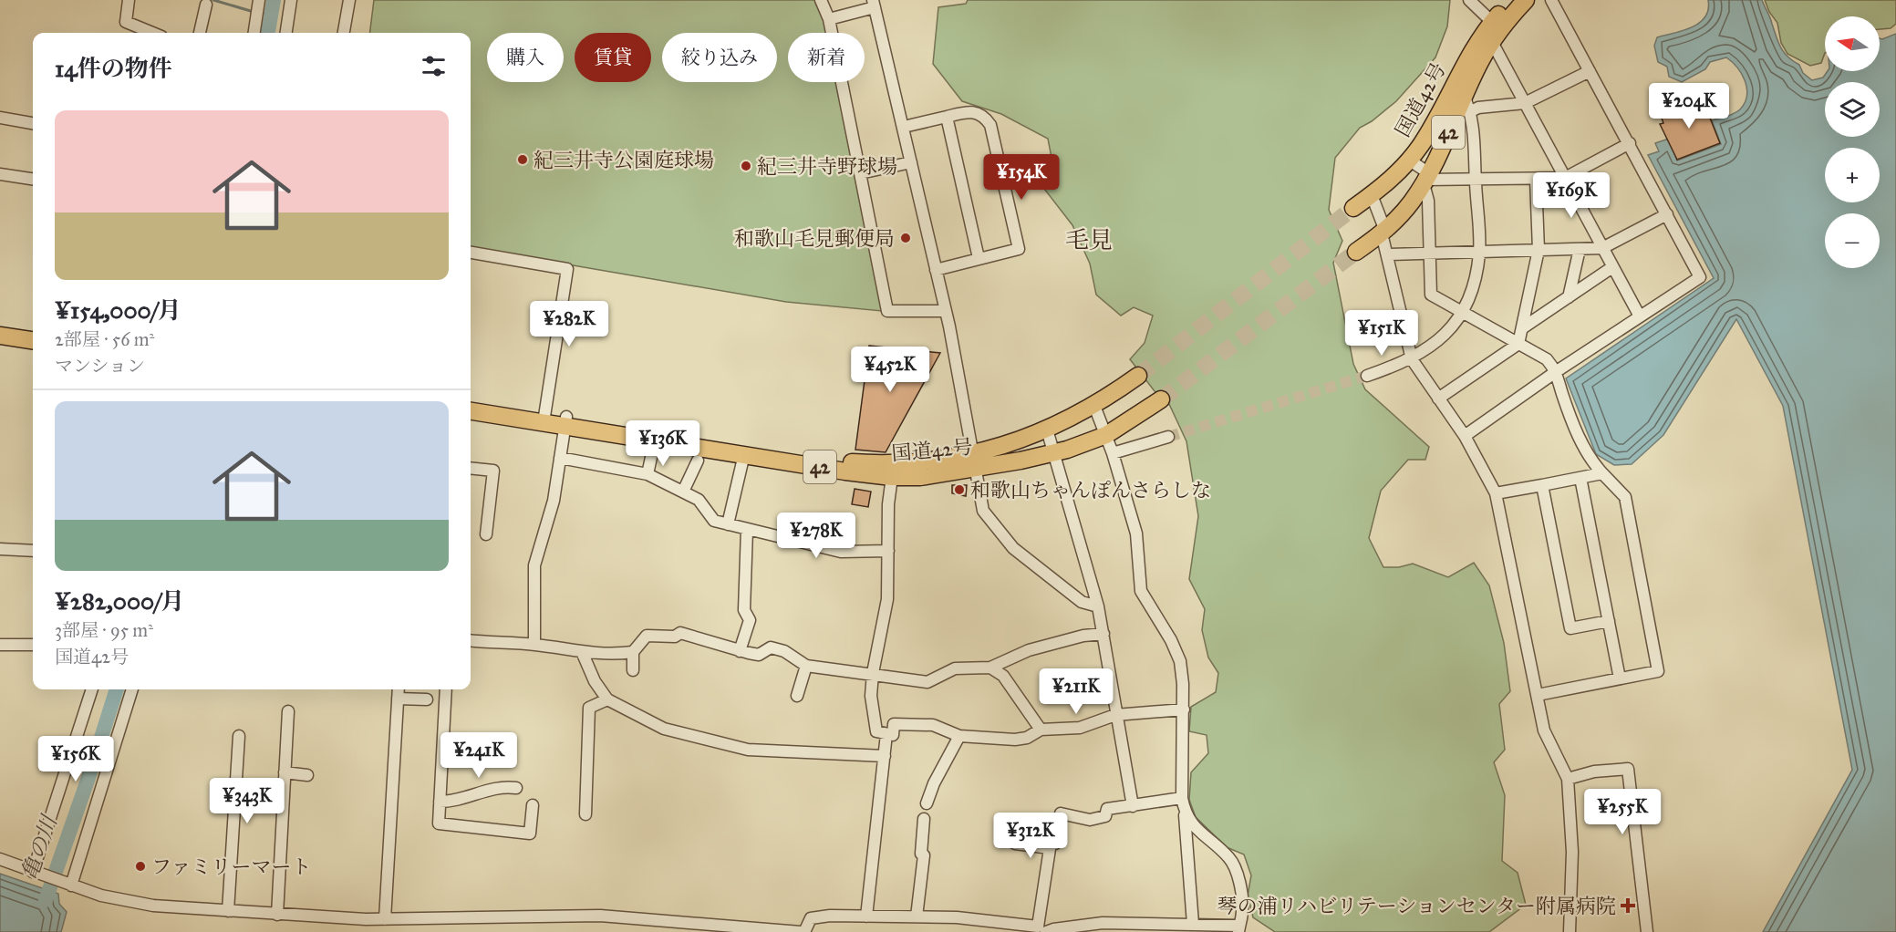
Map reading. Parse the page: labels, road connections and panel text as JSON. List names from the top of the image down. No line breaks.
{"streets":{"highway":["国道42号","42"]},"districts":["毛見"],"water":["亀の川"],"places":{"other":["紀三井寺公園庭球場","紀三井寺野球場","和歌山毛見郵便局","和歌山ちゃんぽんさらしな","ファミリーマート"],"health":["琴の浦リハビリテーションセンター附属病院"]},"north":"left","page":{"map_buttons":["+","−"],"chip":["購入","賃貸","絞り込み","新着"],"heading":"14件の物件","price":["¥204K","¥154K","¥169K","¥282K","¥151K","¥452K","¥136K","¥278K","¥211K","¥241K","¥156K","¥343K","¥255K","¥312K"],"list":[{"name":"¥154,000/月","note":"2部屋 · 56 m² · マンション"},{"name":"¥282,000/月","note":"3部屋 · 95 m² · 国道42号"}]}}
